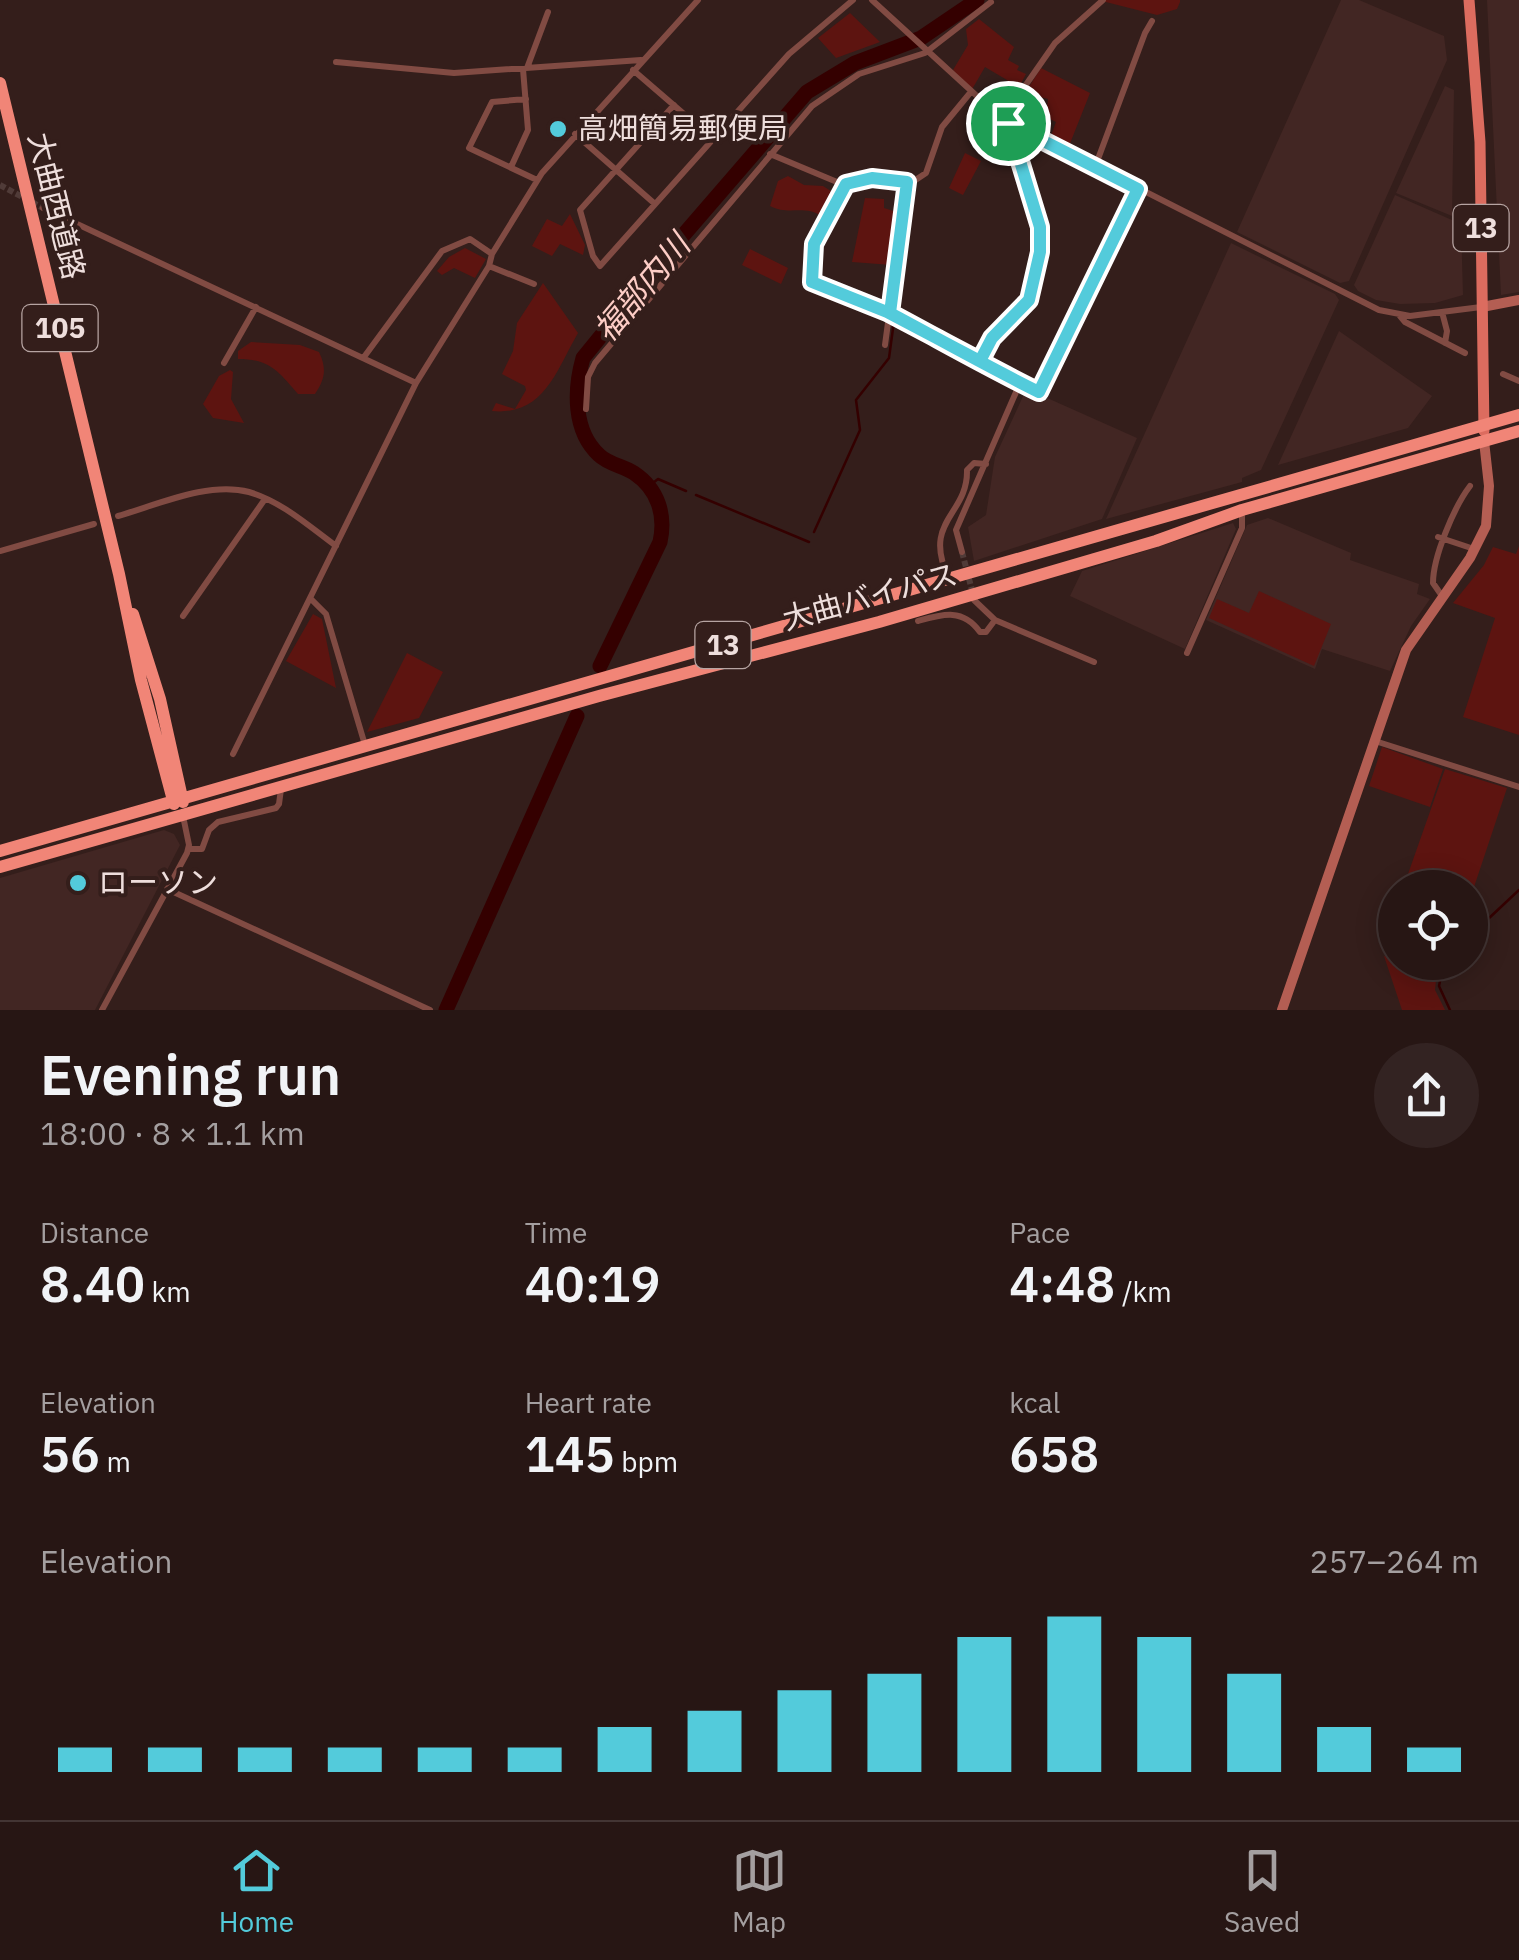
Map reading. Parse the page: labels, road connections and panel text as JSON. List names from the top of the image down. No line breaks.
{"streets":{"highway":["大曲西道路","13","105","大曲バイパス"]},"crossings":[["大曲西道路","大曲バイパス"],["13","大曲バイパス"]],"water":["福部内川"],"places":["高畑簡易郵便局","ローソン"],"page":{"heading":["Evening run","18:00 · 8 × 1.1 km"],"stats":[["Distance","8.40 km"],["Time","40:19"],["Pace","4:48 /km"],["Elevation","56 m"],["Heart rate","145 bpm"],["kcal","658"]],"chart":["Elevation","257–264 m"],"tabs":["Home","Map","Saved"]}}
